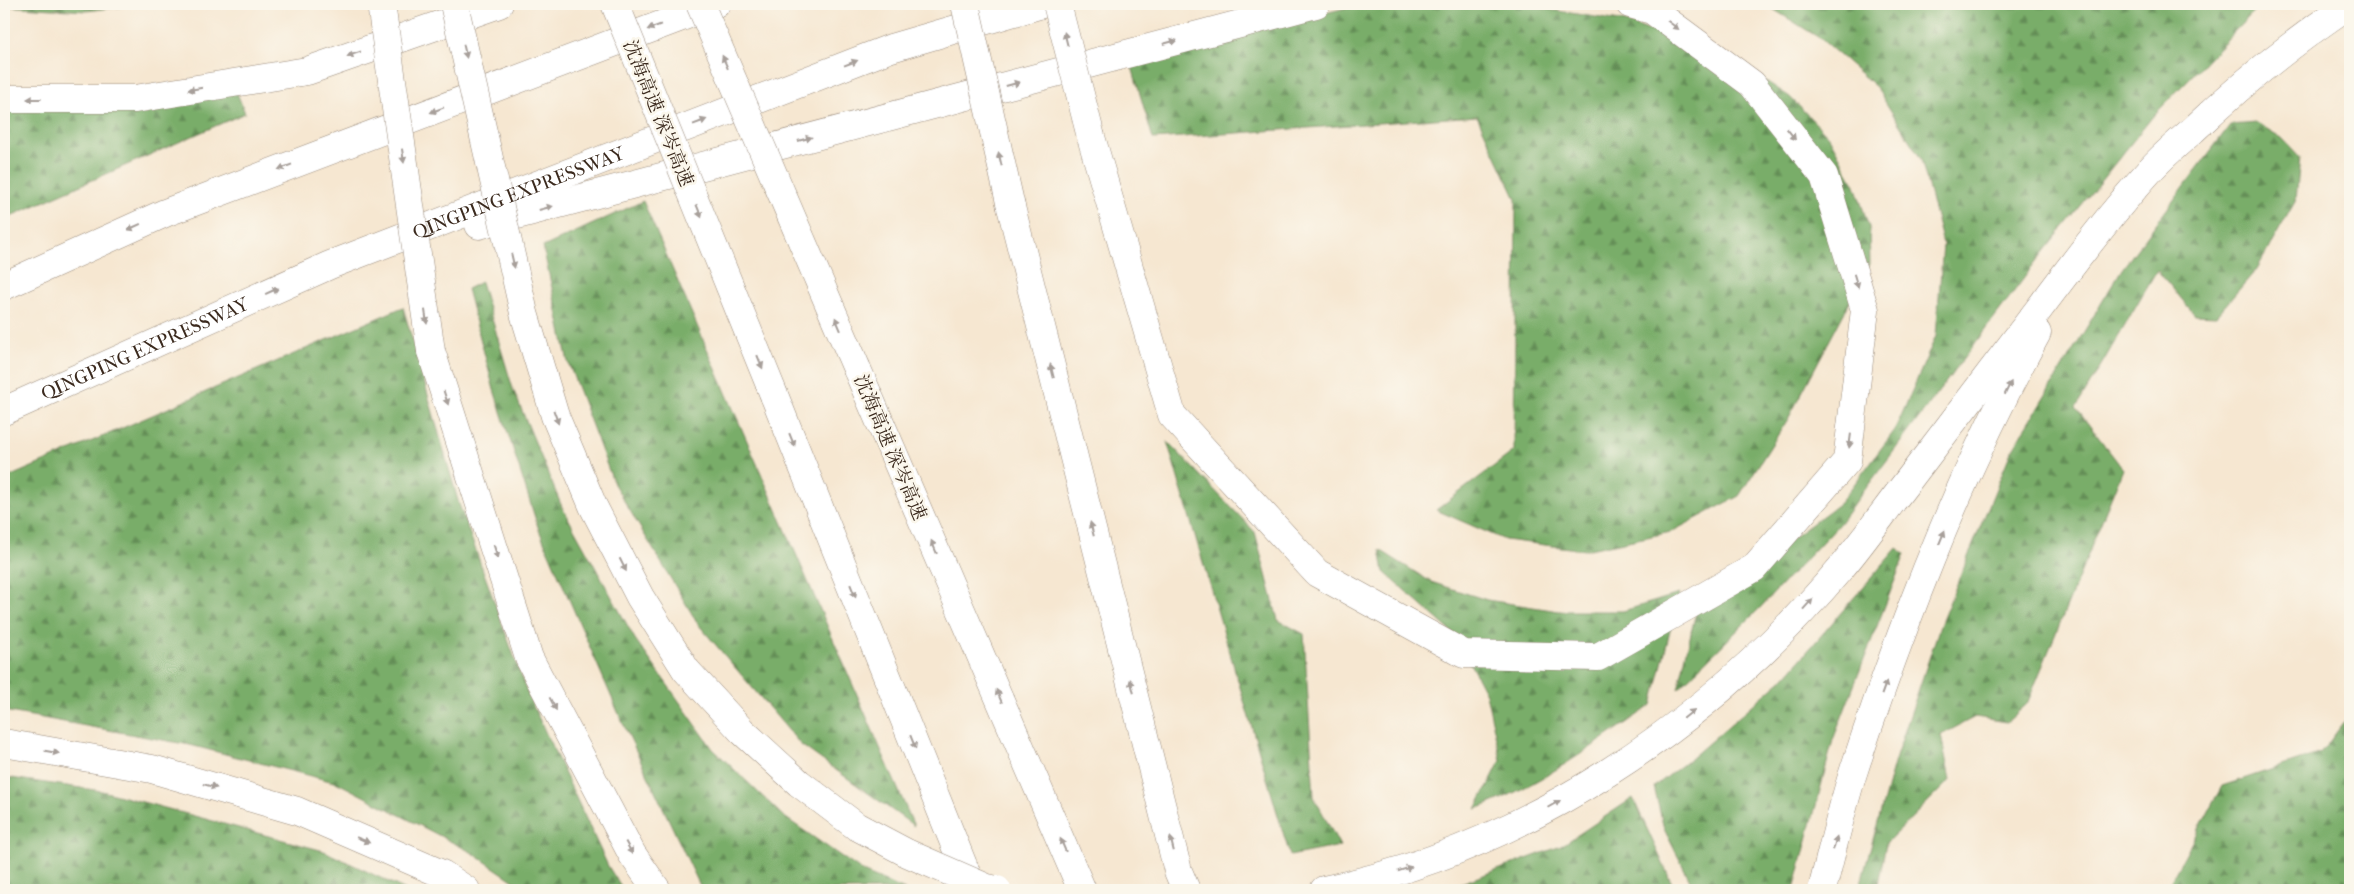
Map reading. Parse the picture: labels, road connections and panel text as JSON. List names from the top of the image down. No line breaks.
{"streets":{"highway":["沈海高速 深岑高速","QINGPING EXPRESSWAY"]}}
